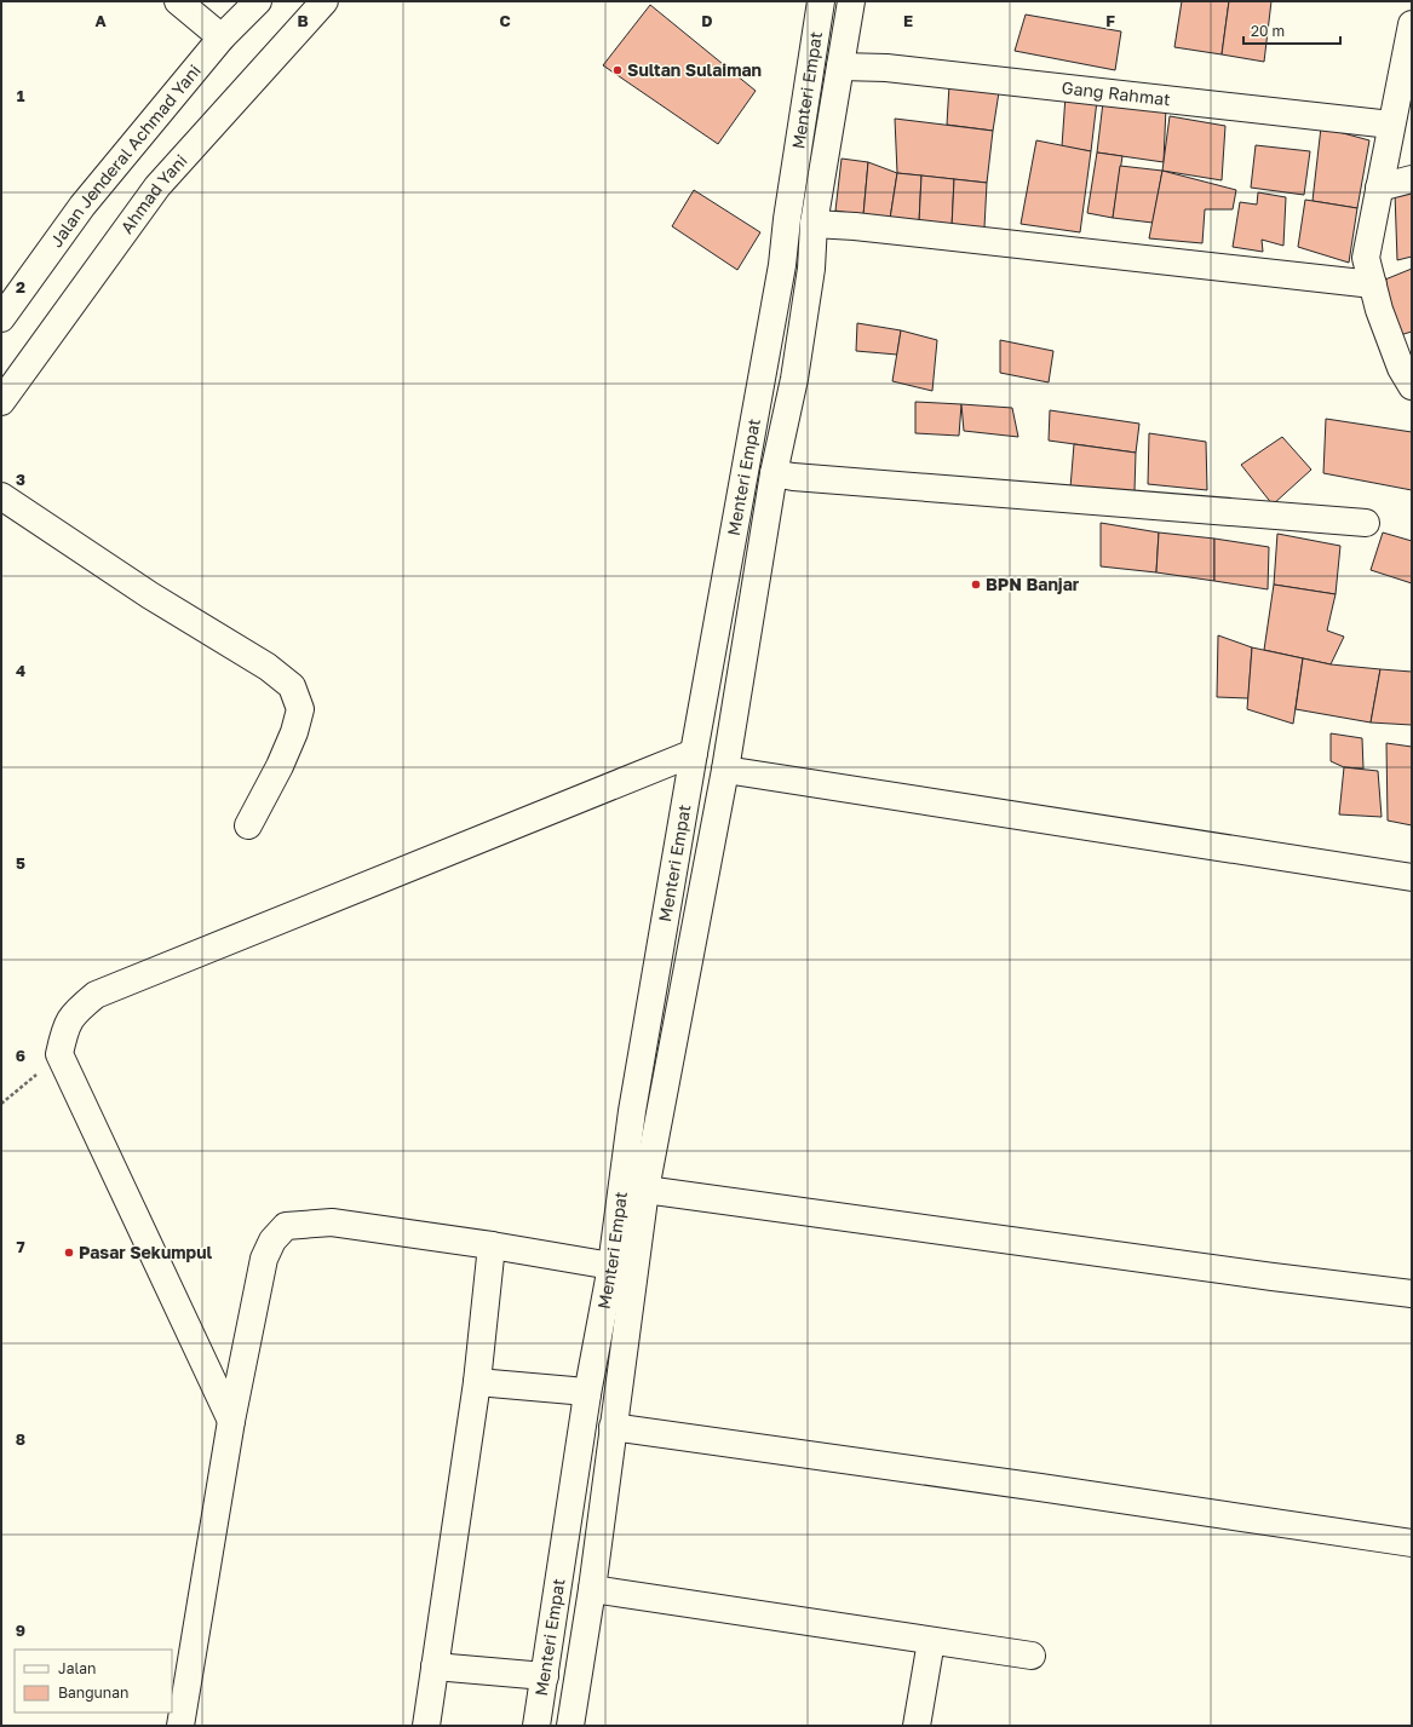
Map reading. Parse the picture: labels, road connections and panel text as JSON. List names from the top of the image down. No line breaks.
{"streets":{"main road":["Menteri Empat","Gang Rahmat","Jalan Jenderal Achmad Yani","Ahmad Yani"]},"crossings":[["Menteri Empat","Gang Rahmat"]],"places":["Sultan Sulaiman","BPN Banjar","Pasar Sekumpul"],"legend":["Jalan","Bangunan"],"scale_bar":"20 m","grid":{"columns":["A","B","C","D","E","F"],"rows":["1","2","3","4","5","6","7","8","9"]}}
